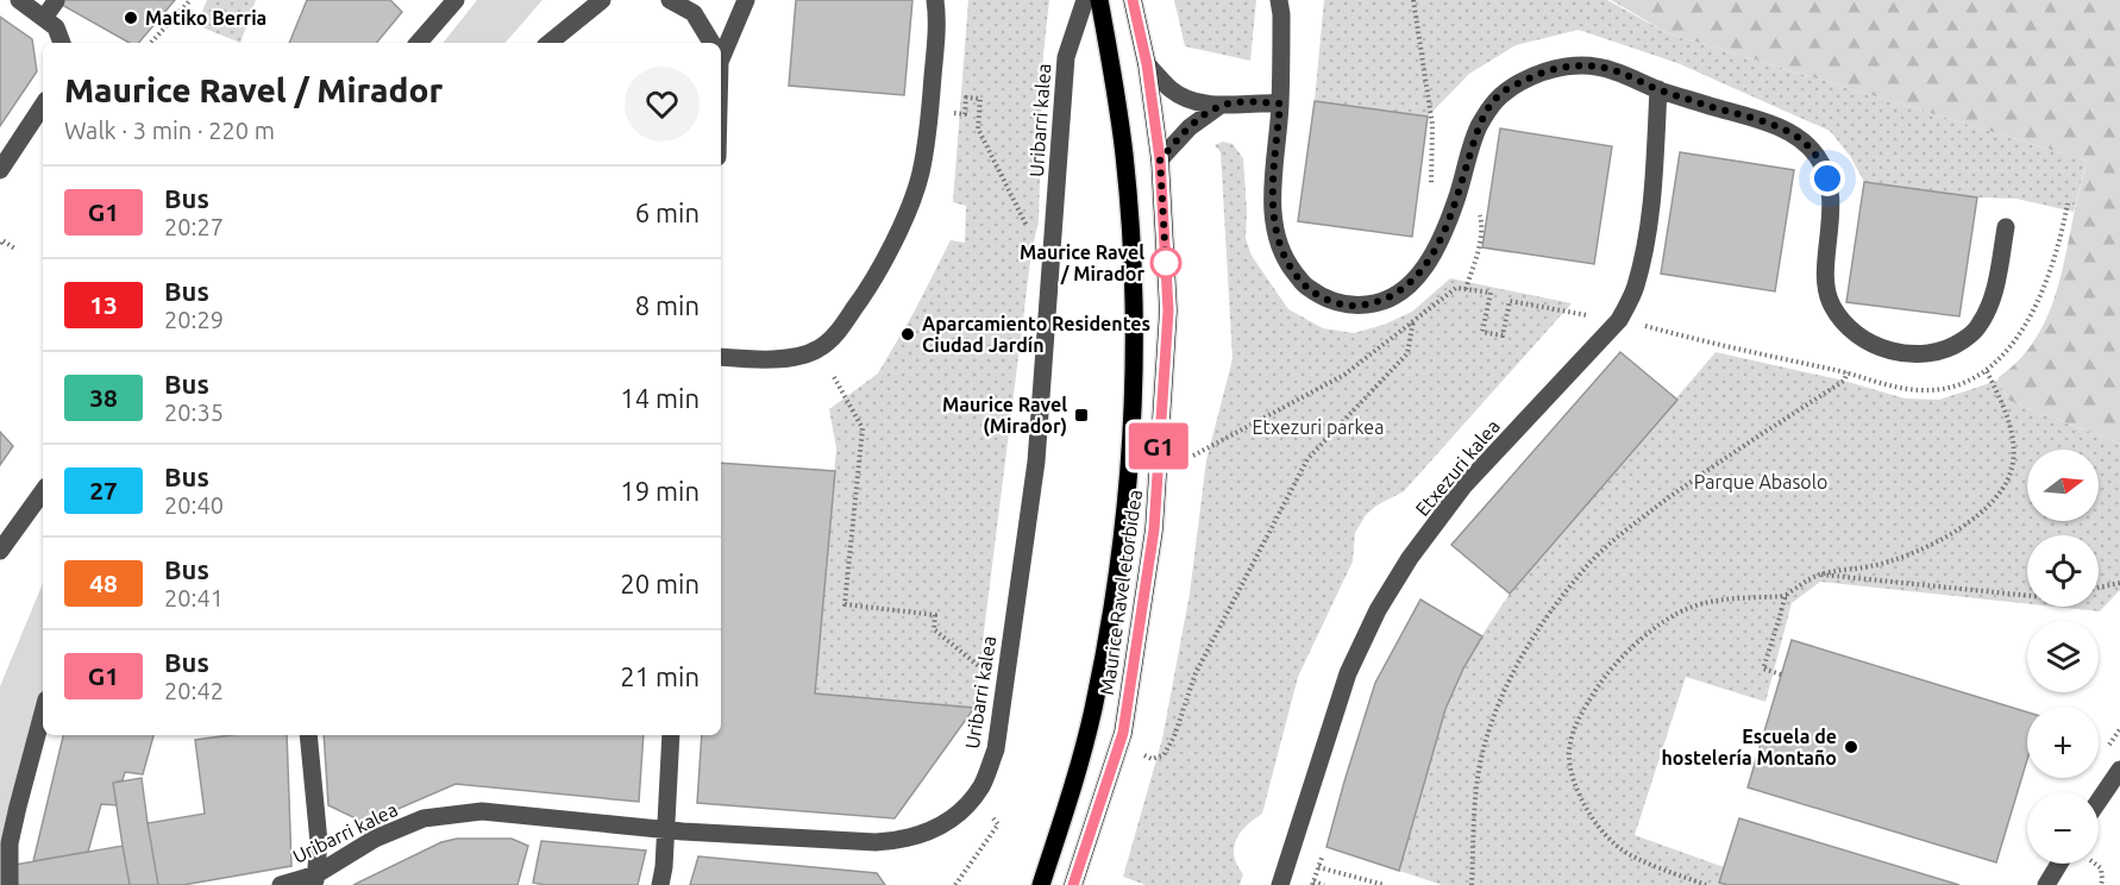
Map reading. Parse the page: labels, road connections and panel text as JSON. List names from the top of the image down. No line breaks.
{"streets":{"main road":["Maurice Ravel etorbidea"],"street":["Uribarri kalea","Etxezuri kalea"]},"parks":["Etxezuri parkea","Parque Abasolo"],"places":{"other":["Matiko Berria","Maurice Ravel / Mirador","Aparcamiento Residentes Ciudad Jardín","Escuela de hostelería Montaño"],"transit":["Maurice Ravel (Mirador)"]},"lines":["bus line G1"],"north":"right","page":{"on_map":"G1","heading":["Maurice Ravel / Mirador","Walk · 3 min · 220 m"],"list":[{"mark":"G1","name":"Bus","note":"20:27","value":"6 min"},{"mark":"13","name":"Bus","note":"20:29","value":"8 min"},{"mark":"38","name":"Bus","note":"20:35","value":"14 min"},{"mark":"27","name":"Bus","note":"20:40","value":"19 min"},{"mark":"48","name":"Bus","note":"20:41","value":"20 min"},{"mark":"G1","name":"Bus","note":"20:42","value":"21 min"}],"map_buttons":["+","−"]}}
